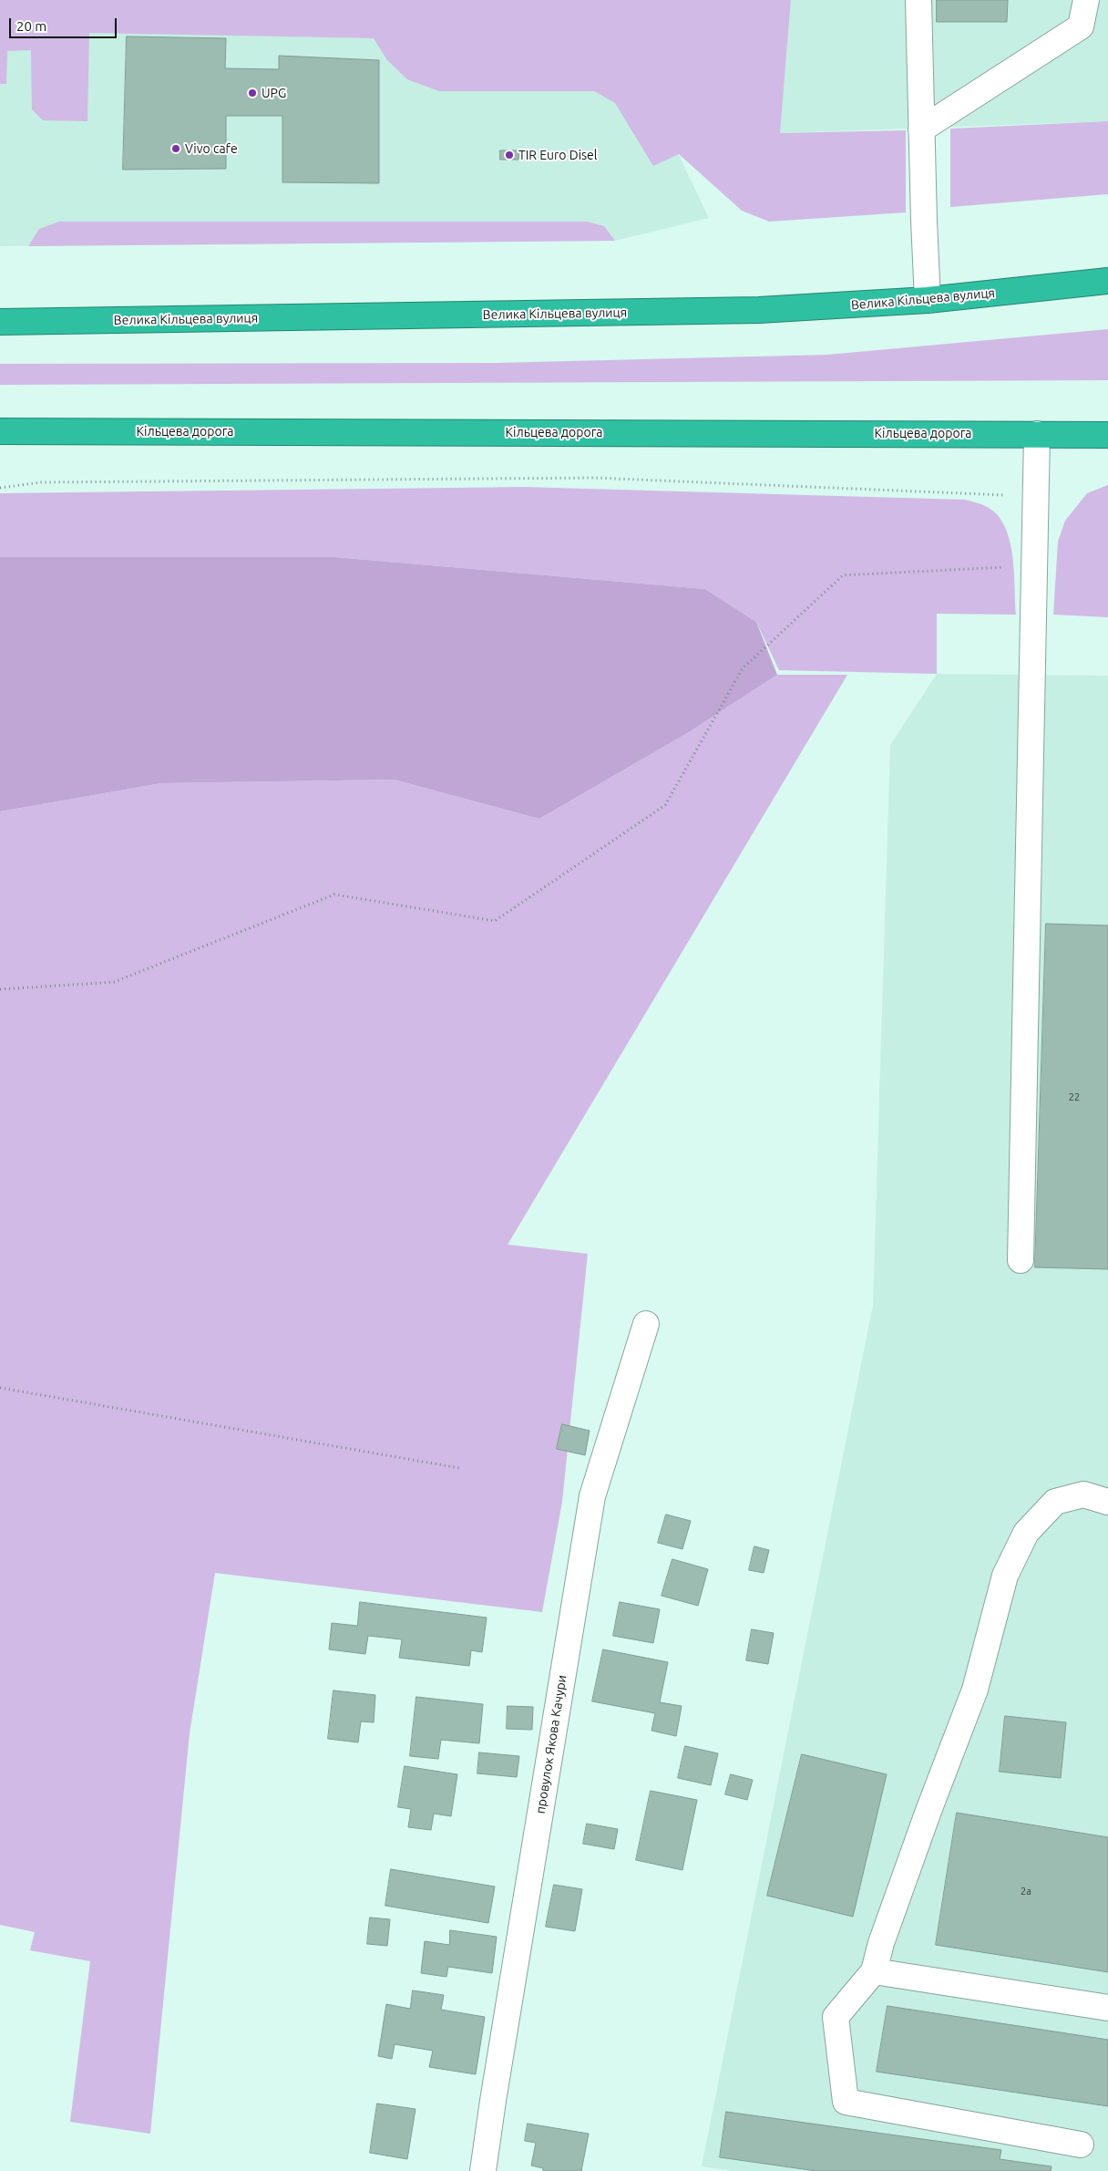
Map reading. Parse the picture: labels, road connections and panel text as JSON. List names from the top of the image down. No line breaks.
{"streets":{"highway":["Велика Кільцева вулиця","Кільцева дорога"],"street":["провулок Якова Качури"]},"places":["UPG","Vivo cafe","TIR Euro Disel"],"house_numbers":["22","2а"],"scale_bar":"20 m"}
